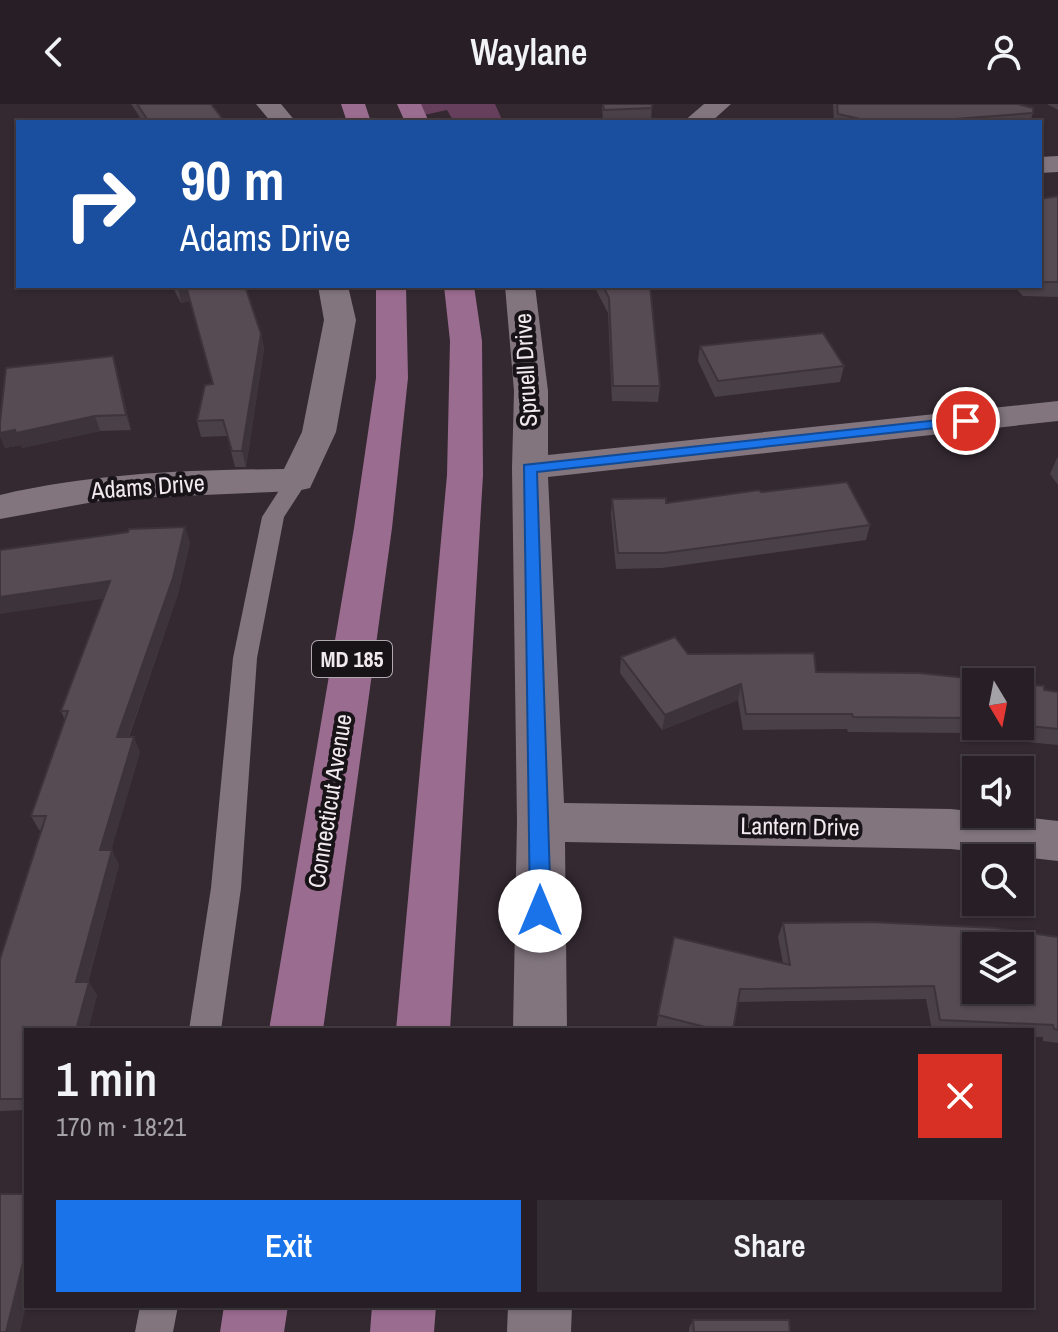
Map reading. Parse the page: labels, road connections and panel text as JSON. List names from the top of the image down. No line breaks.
{"streets":{"main road":["MD 185","Connecticut Avenue"],"street":["Spruell Drive","Adams Drive","Lantern Drive"]},"crossings":[["Spruell Drive","Lantern Drive"]],"north":"bottom","page":{"header":"Waylane","turn":["90 m","Adams Drive"],"heading":["1 min","170 m · 18:21"],"buttons":["Exit","Share"]}}
